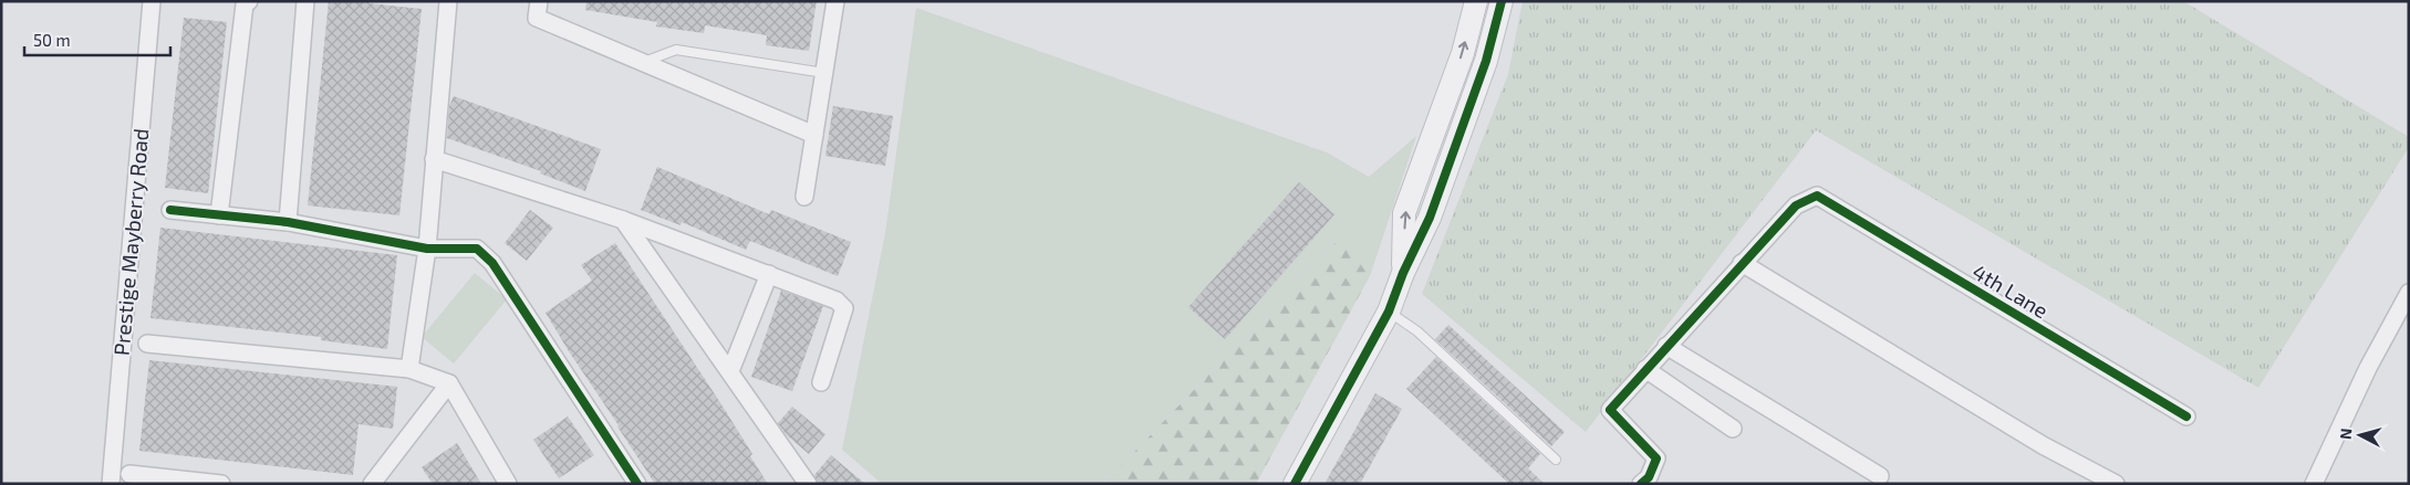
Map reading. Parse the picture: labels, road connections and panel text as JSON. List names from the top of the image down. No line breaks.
{"streets":{"street":["Prestige Mayberry Road","4th Lane"]},"scale_bar":"50 m","north":"left"}
